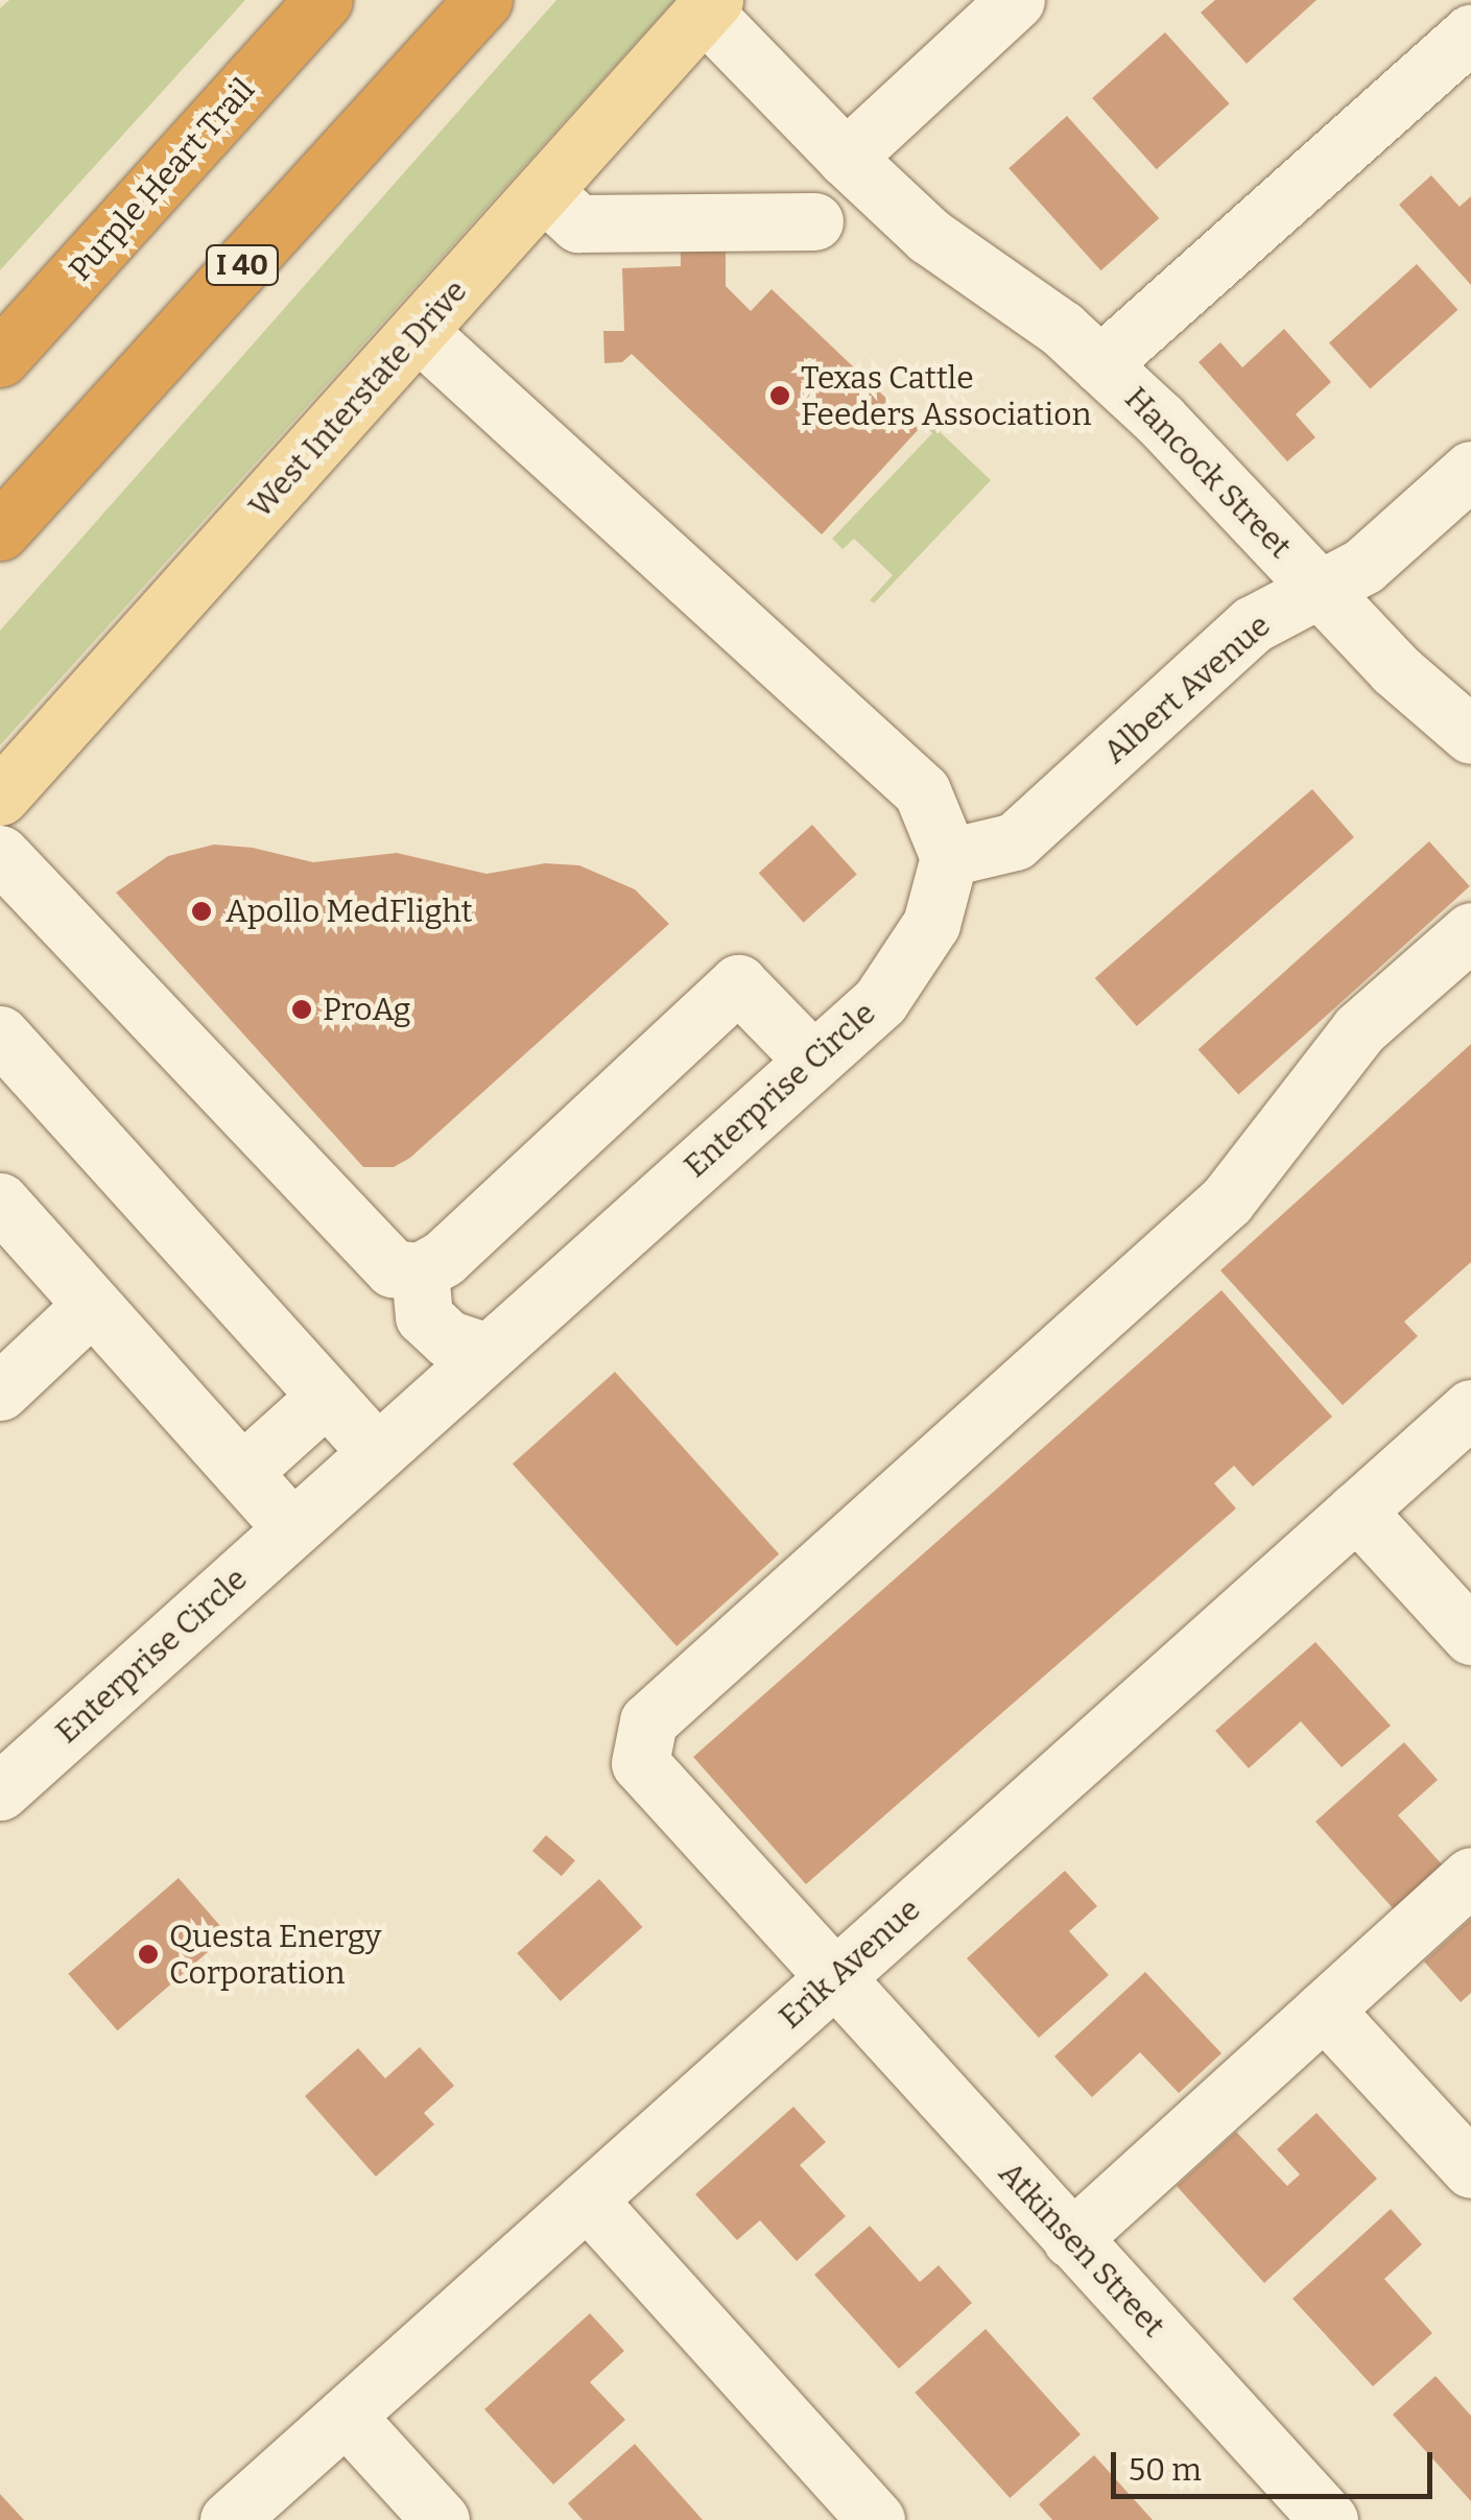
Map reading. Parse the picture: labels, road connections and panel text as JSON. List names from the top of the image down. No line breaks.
{"streets":{"highway":["Purple Heart Trail","I 40"],"main road":["West Interstate Drive"],"street":["Hancock Street","Albert Avenue","Enterprise Circle","Erik Avenue","Atkinsen Street"]},"crossings":[["West Interstate Drive","Hancock Street"],["Hancock Street","Albert Avenue"],["Albert Avenue","Enterprise Circle"],["Erik Avenue","Atkinsen Street"]],"places":["Texas Cattle Feeders Association","Apollo MedFlight","ProAg","Questa Energy Corporation"],"scale_bar":"50 m"}
